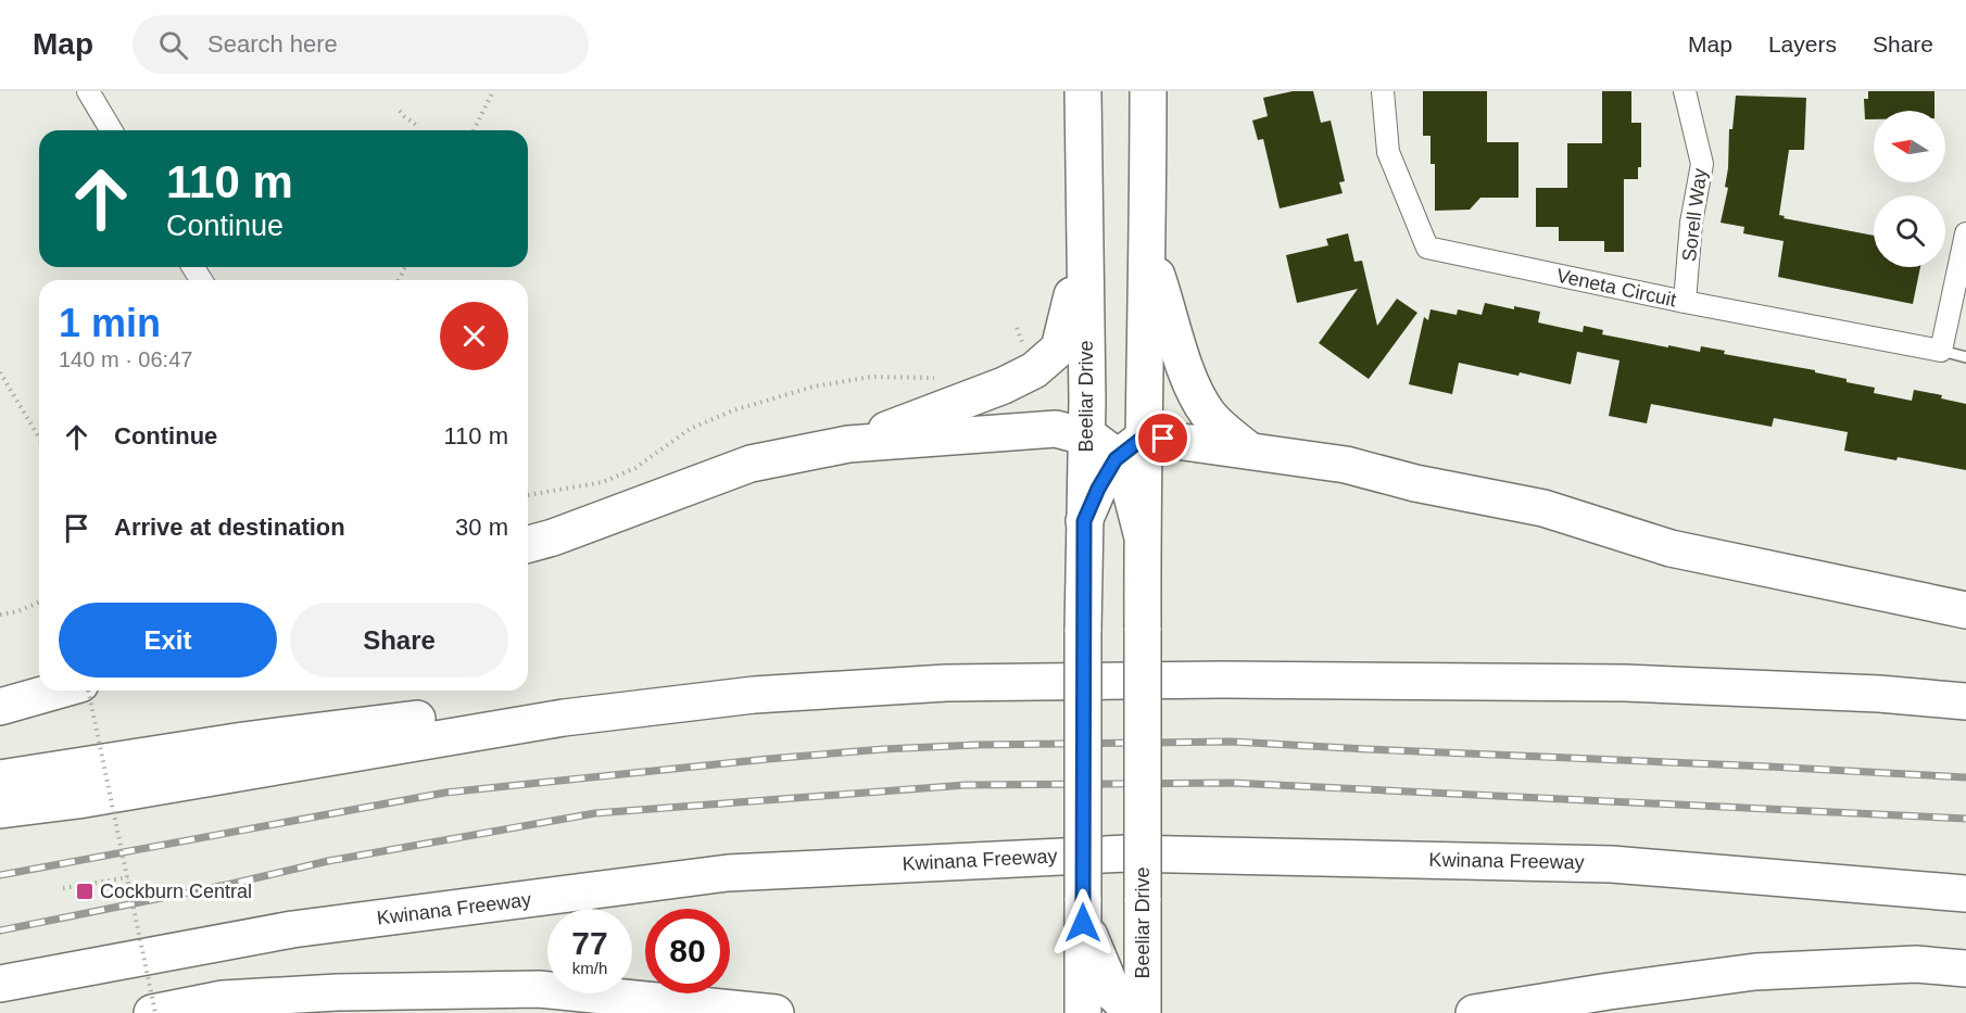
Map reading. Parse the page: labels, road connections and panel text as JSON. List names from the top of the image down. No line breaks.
{"streets":{"highway":["Beeliar Drive","Kwinana Freeway"],"street":["Sorell Way","Veneta Circuit"]},"crossings":[["Sorell Way","Veneta Circuit"]],"places":{"transit":["Cockburn Central"]},"north":"left","page":{"header":"Map","search":"Search here","nav":["Map","Layers","Share"],"turn":["110 m","Continue"],"heading":["1 min","140 m · 06:47"],"list":[{"name":"Continue","value":"110 m"},{"name":"Arrive at destination","value":"30 m"}],"buttons":["Exit","Share"],"speed":"77 km/h","limit":"80"}}
